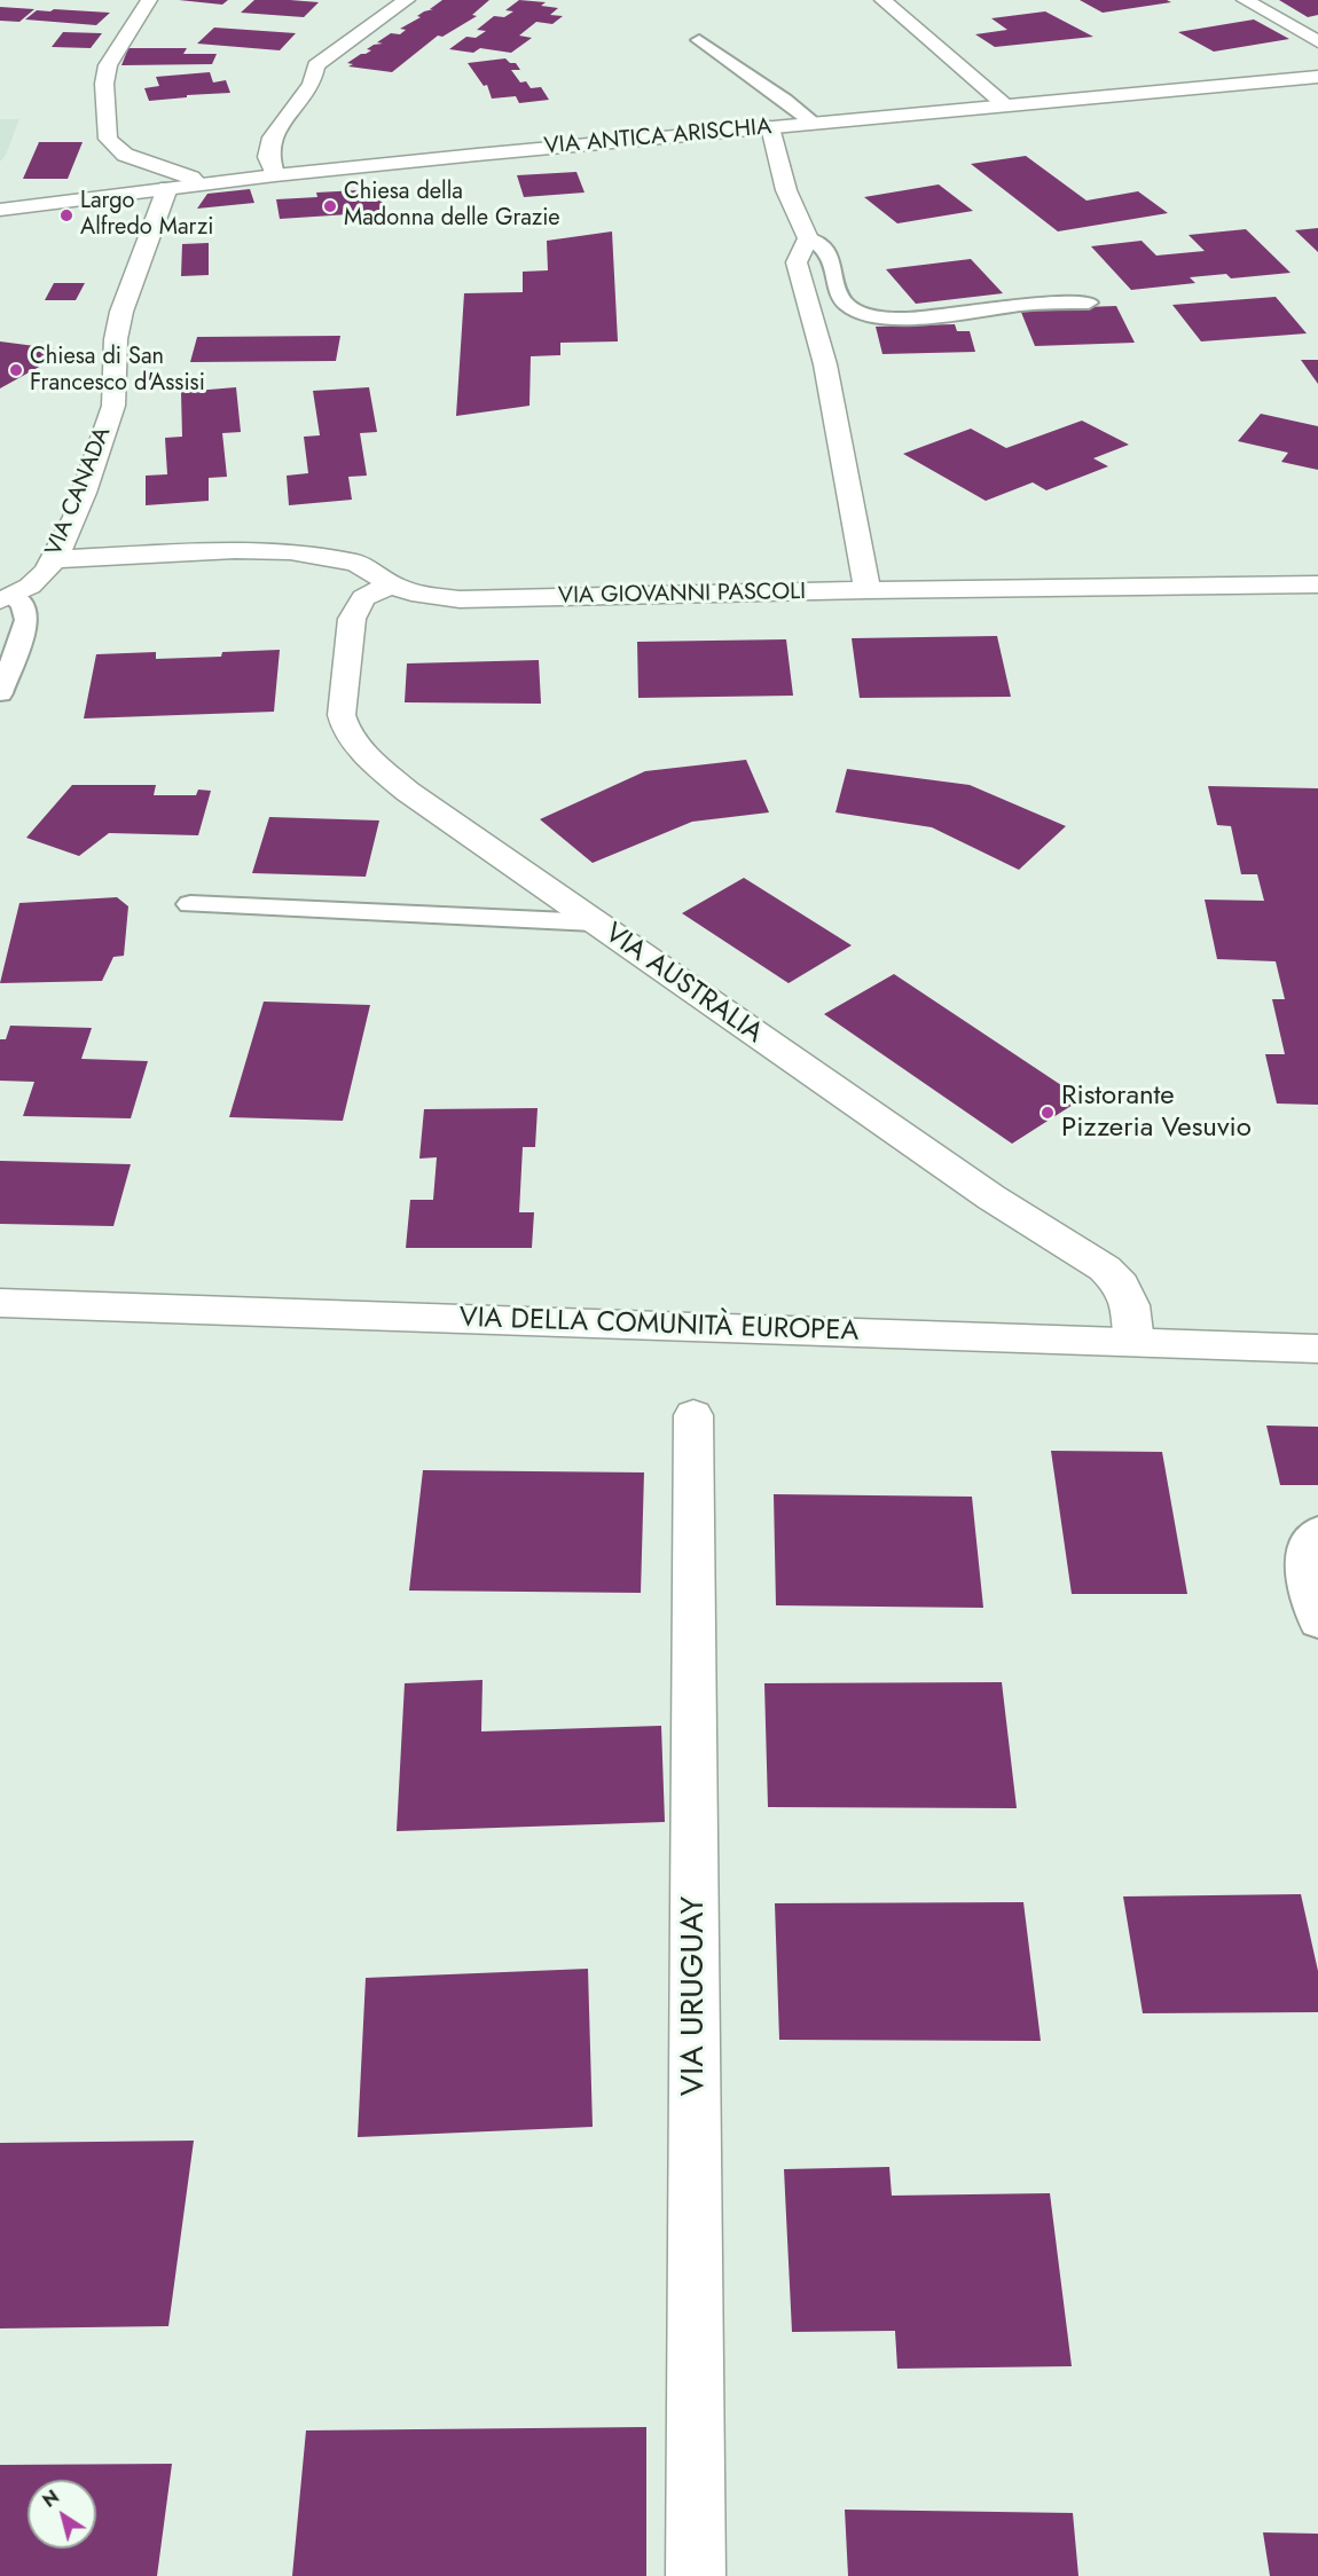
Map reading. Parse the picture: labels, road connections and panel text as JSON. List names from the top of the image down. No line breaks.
{"streets":{"street":["VIA ANTICA ARISCHIA","VIA CANADA","VIA GIOVANNI PASCOLI","VIA AUSTRALIA","VIA DELLA COMUNITÀ EUROPEA","VIA URUGUAY"]},"crossings":[["VIA ANTICA ARISCHIA","VIA CANADA"],["VIA CANADA","VIA GIOVANNI PASCOLI"],["VIA GIOVANNI PASCOLI","VIA AUSTRALIA"],["VIA AUSTRALIA","VIA DELLA COMUNITÀ EUROPEA"]],"places":["Chiesa della Madonna delle Grazie","Largo Alfredo Marzi","Chiesa di San Francesco d'Assisi","Ristorante Pizzeria Vesuvio"],"north":"top left"}
